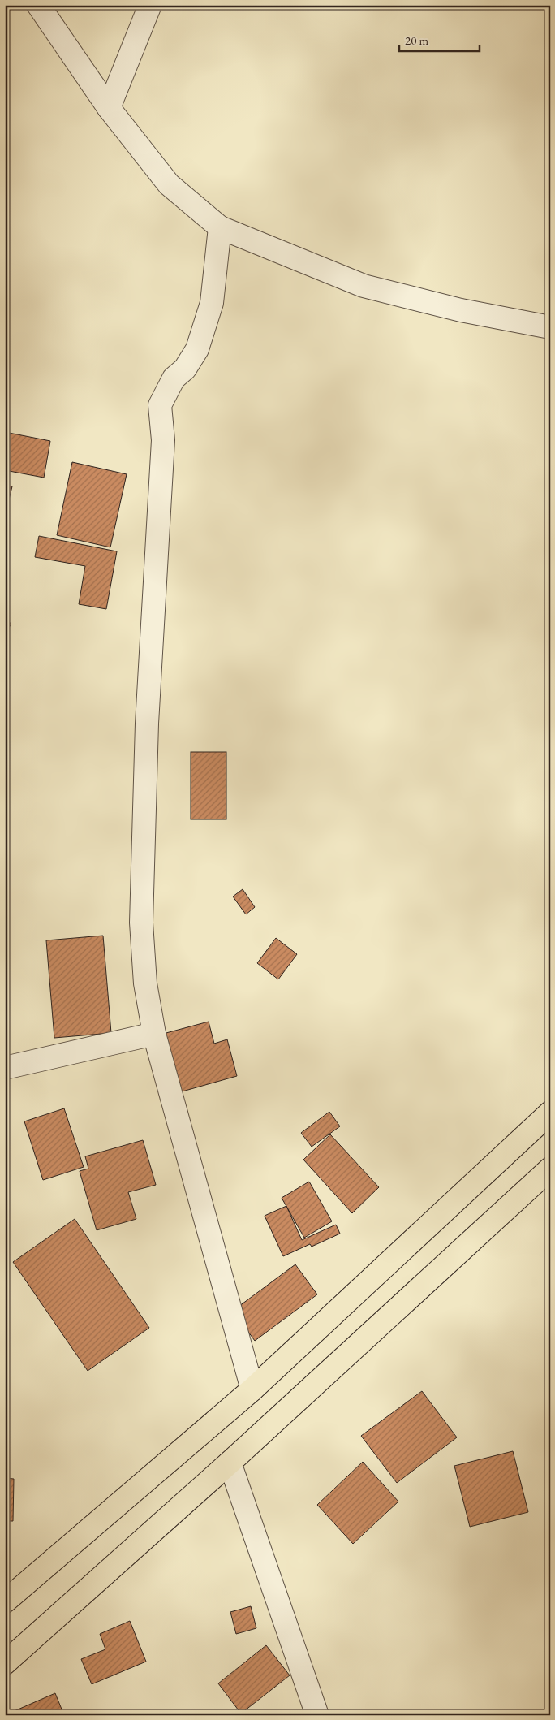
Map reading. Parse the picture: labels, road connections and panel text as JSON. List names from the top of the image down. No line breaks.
{"scale_bar":"20 m"}
